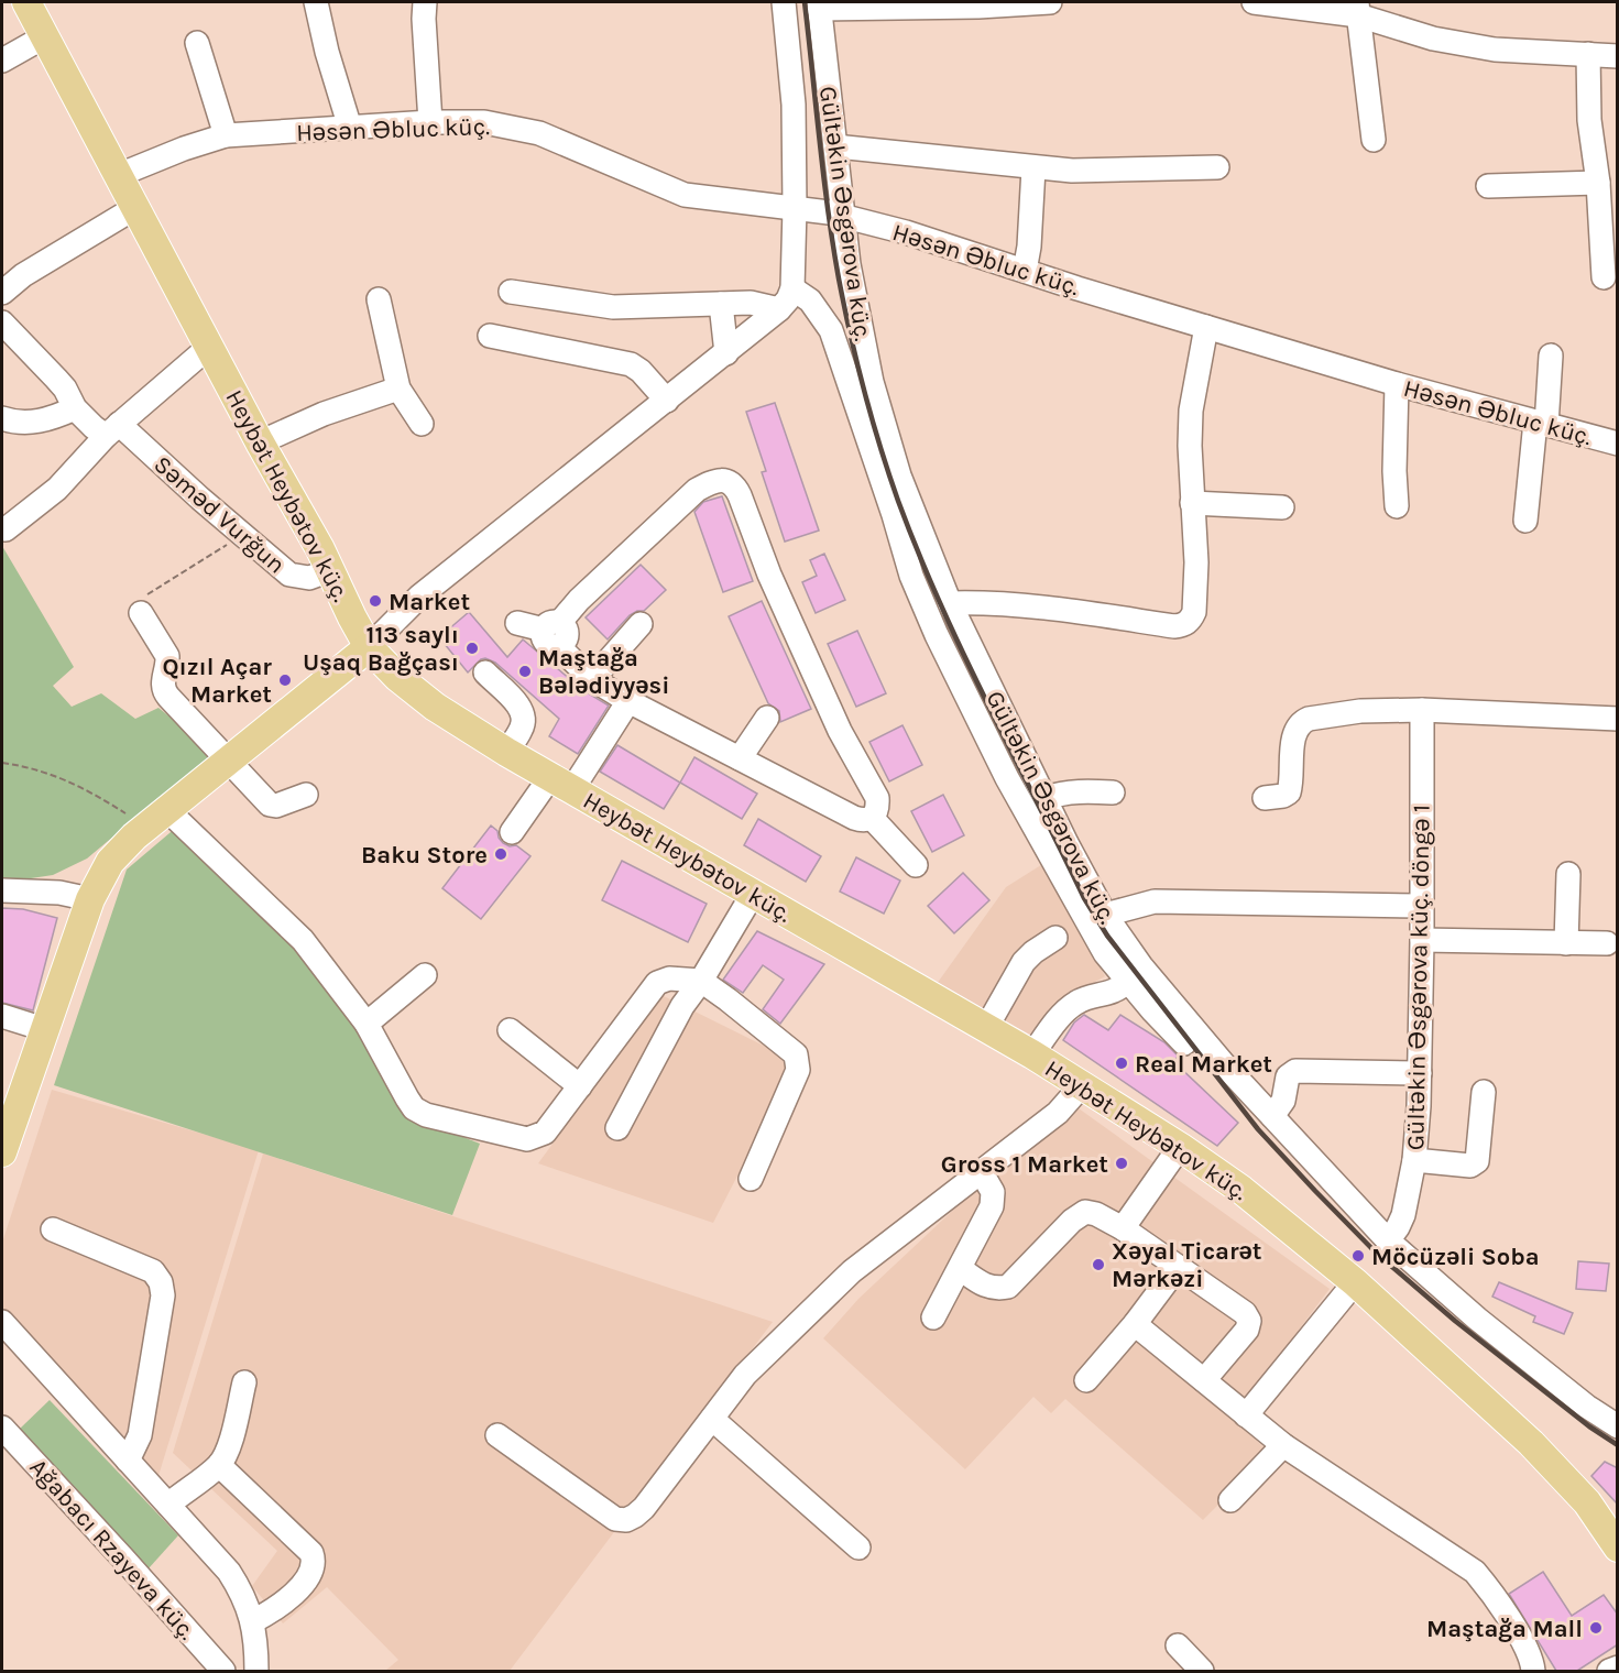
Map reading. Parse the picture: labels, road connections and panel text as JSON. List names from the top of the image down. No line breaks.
{"streets":{"main road":["Heybət Heybətov küç."],"street":["Həsən Əbluc küç.","Gültəkin Əsgərova küç.","Səməd Vurğun","Gültəkin Əsgərova küç. döngə 1","Ağabacı Rzayeva küç."]},"crossings":[["Həsən Əbluc küç.","Gültəkin Əsgərova küç."],["Həsən Əbluc küç.","Heybət Heybətov küç."],["Gültəkin Əsgərova küç.","Gültəkin Əsgərova küç. döngə 1"],["Heybət Heybətov küç.","Səməd Vurğun"]],"places":["Market","113 saylı Uşaq Bağçası","Maştağa Bələdiyyəsi","Qızıl Açar Market","Baku Store","Real Market","Gross 1 Market","Möcüzəli Soba","Xəyal Ticarət Mərkəzi","Maştağa Mall"]}
